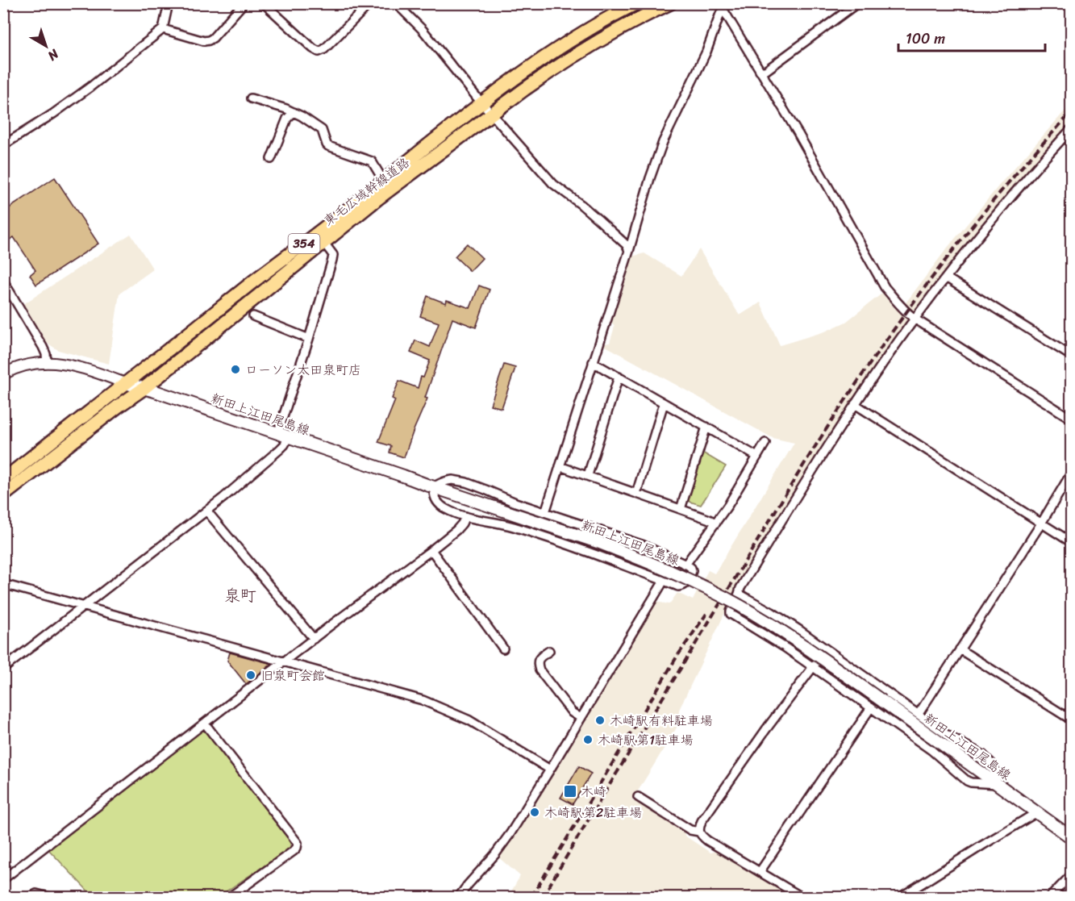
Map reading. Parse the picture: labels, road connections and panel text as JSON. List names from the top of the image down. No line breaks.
{"streets":{"highway":["東毛広域幹線道路","354"],"main road":["新田上江田尾島線"]},"crossings":[["東毛広域幹線道路","新田上江田尾島線"]],"districts":["泉町"],"places":{"other":["ローソン太田泉町店","旧泉町会館","木崎駅有料駐車場","木崎駅第1駐車場","木崎駅第2駐車場"],"transit":["木崎"]},"scale_bar":"100 m","north":"bottom right"}
